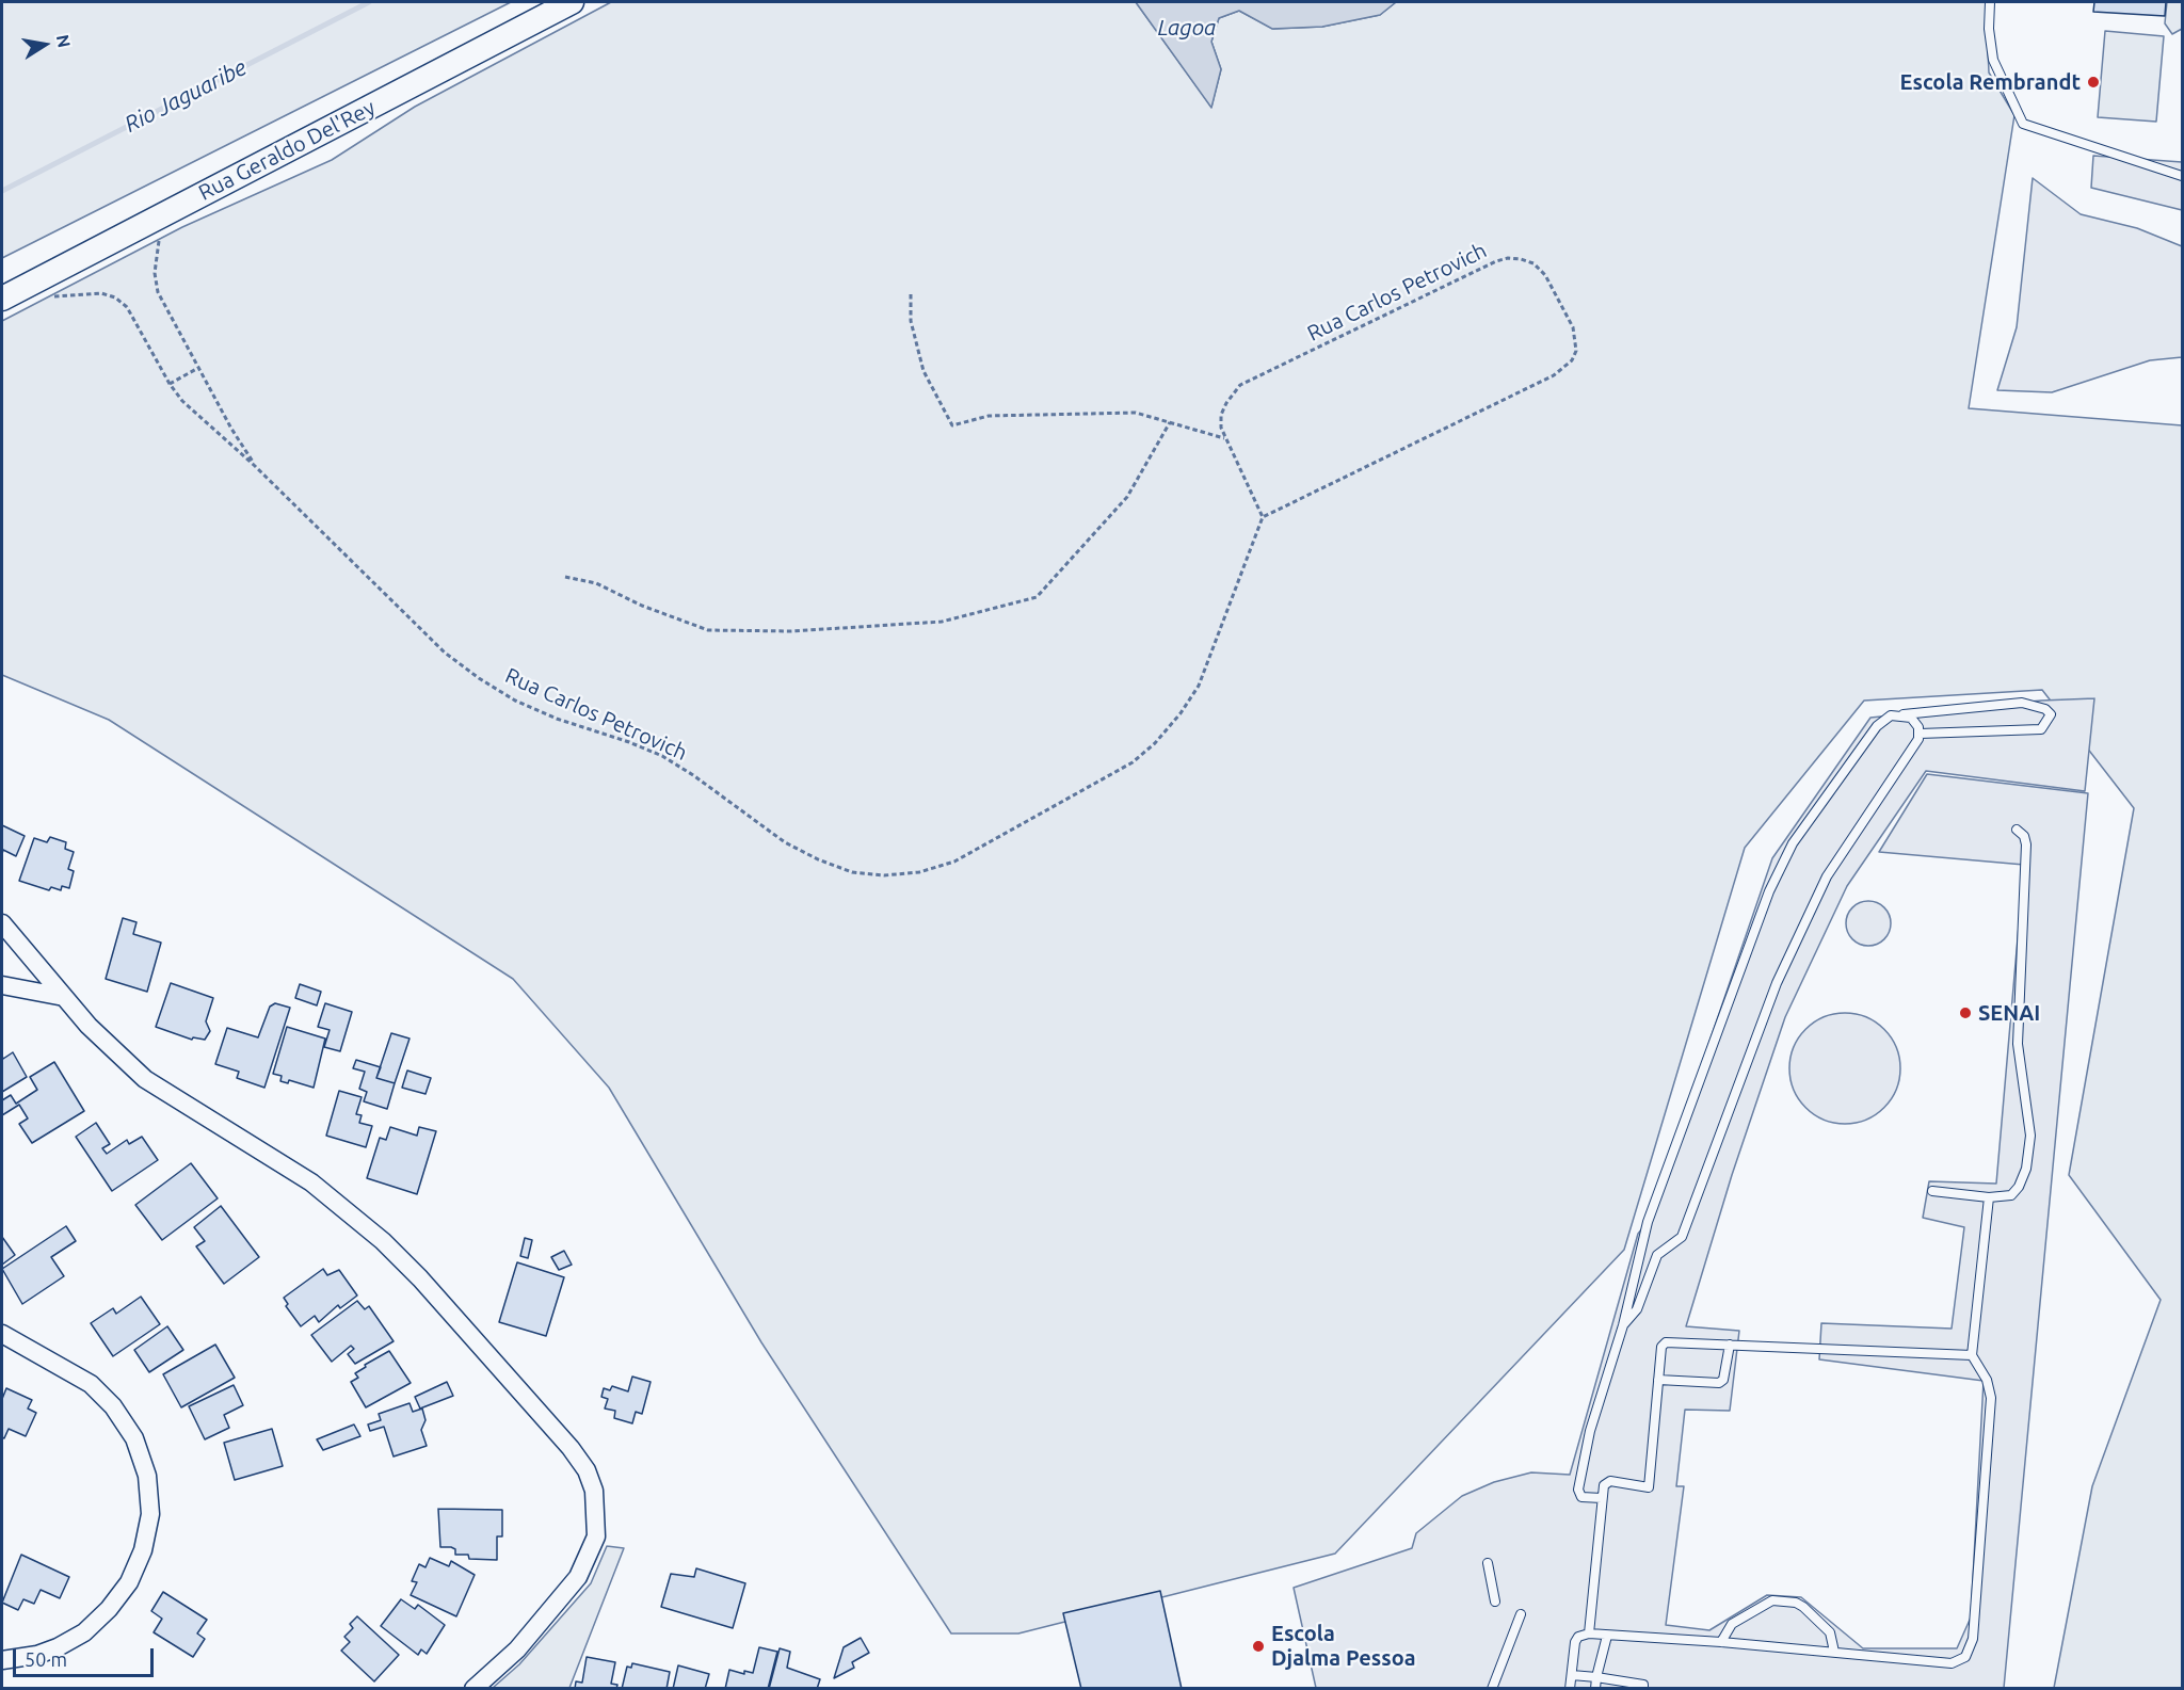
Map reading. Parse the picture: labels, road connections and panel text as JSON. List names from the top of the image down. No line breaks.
{"streets":{"main road":["Rua Geraldo Del'Rey"],"path":["Rua Carlos Petrovich"]},"water":["Lagoa","Rio Jaguaribe"],"places":["Escola Rembrandt","SENAI","Escola Djalma Pessoa"],"scale_bar":"50 m","north":"right"}
